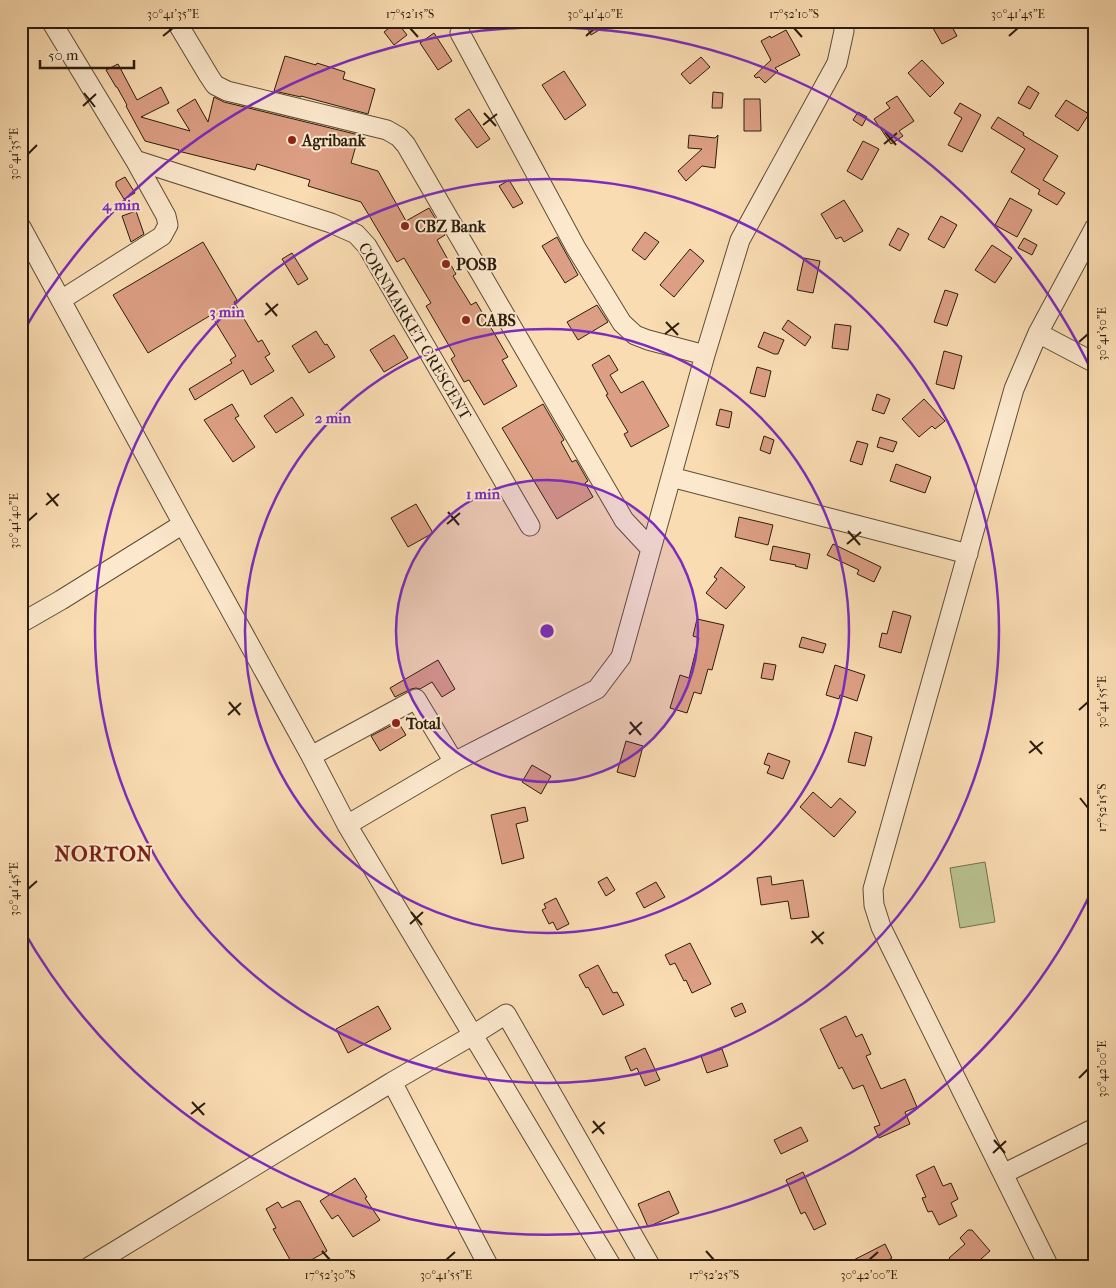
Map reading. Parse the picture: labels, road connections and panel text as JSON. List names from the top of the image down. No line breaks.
{"streets":{"street":["CORNMARKET CRESCENT"]},"districts":["NORTON"],"places":["Agribank","CBZ Bank","POSB","CABS","Total"],"scale_bar":"50 m","coordinates":["30°41'35\"E","17°52'15\"S","30°41'40\"E","17°52'10\"S","30°41'45\"E","30°41'50\"E","30°41'55\"E","30°42'00\"E","17°52'30\"S","17°52'25\"S"],"rings":["4 min","3 min","2 min","1 min"]}
